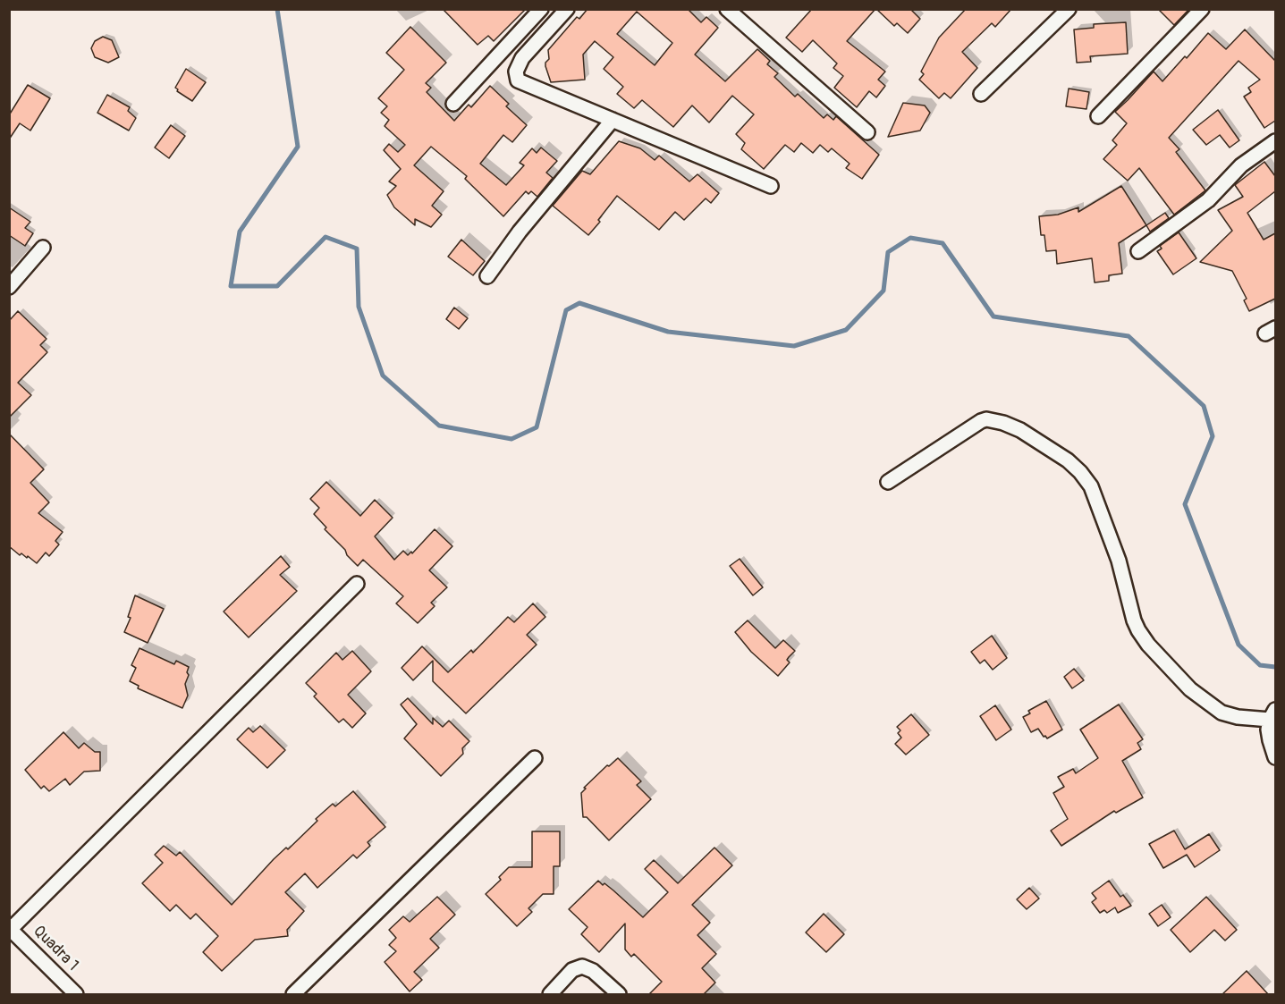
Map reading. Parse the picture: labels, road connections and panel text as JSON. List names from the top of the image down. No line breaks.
{"streets":{"street":["Quadra 1"]}}
